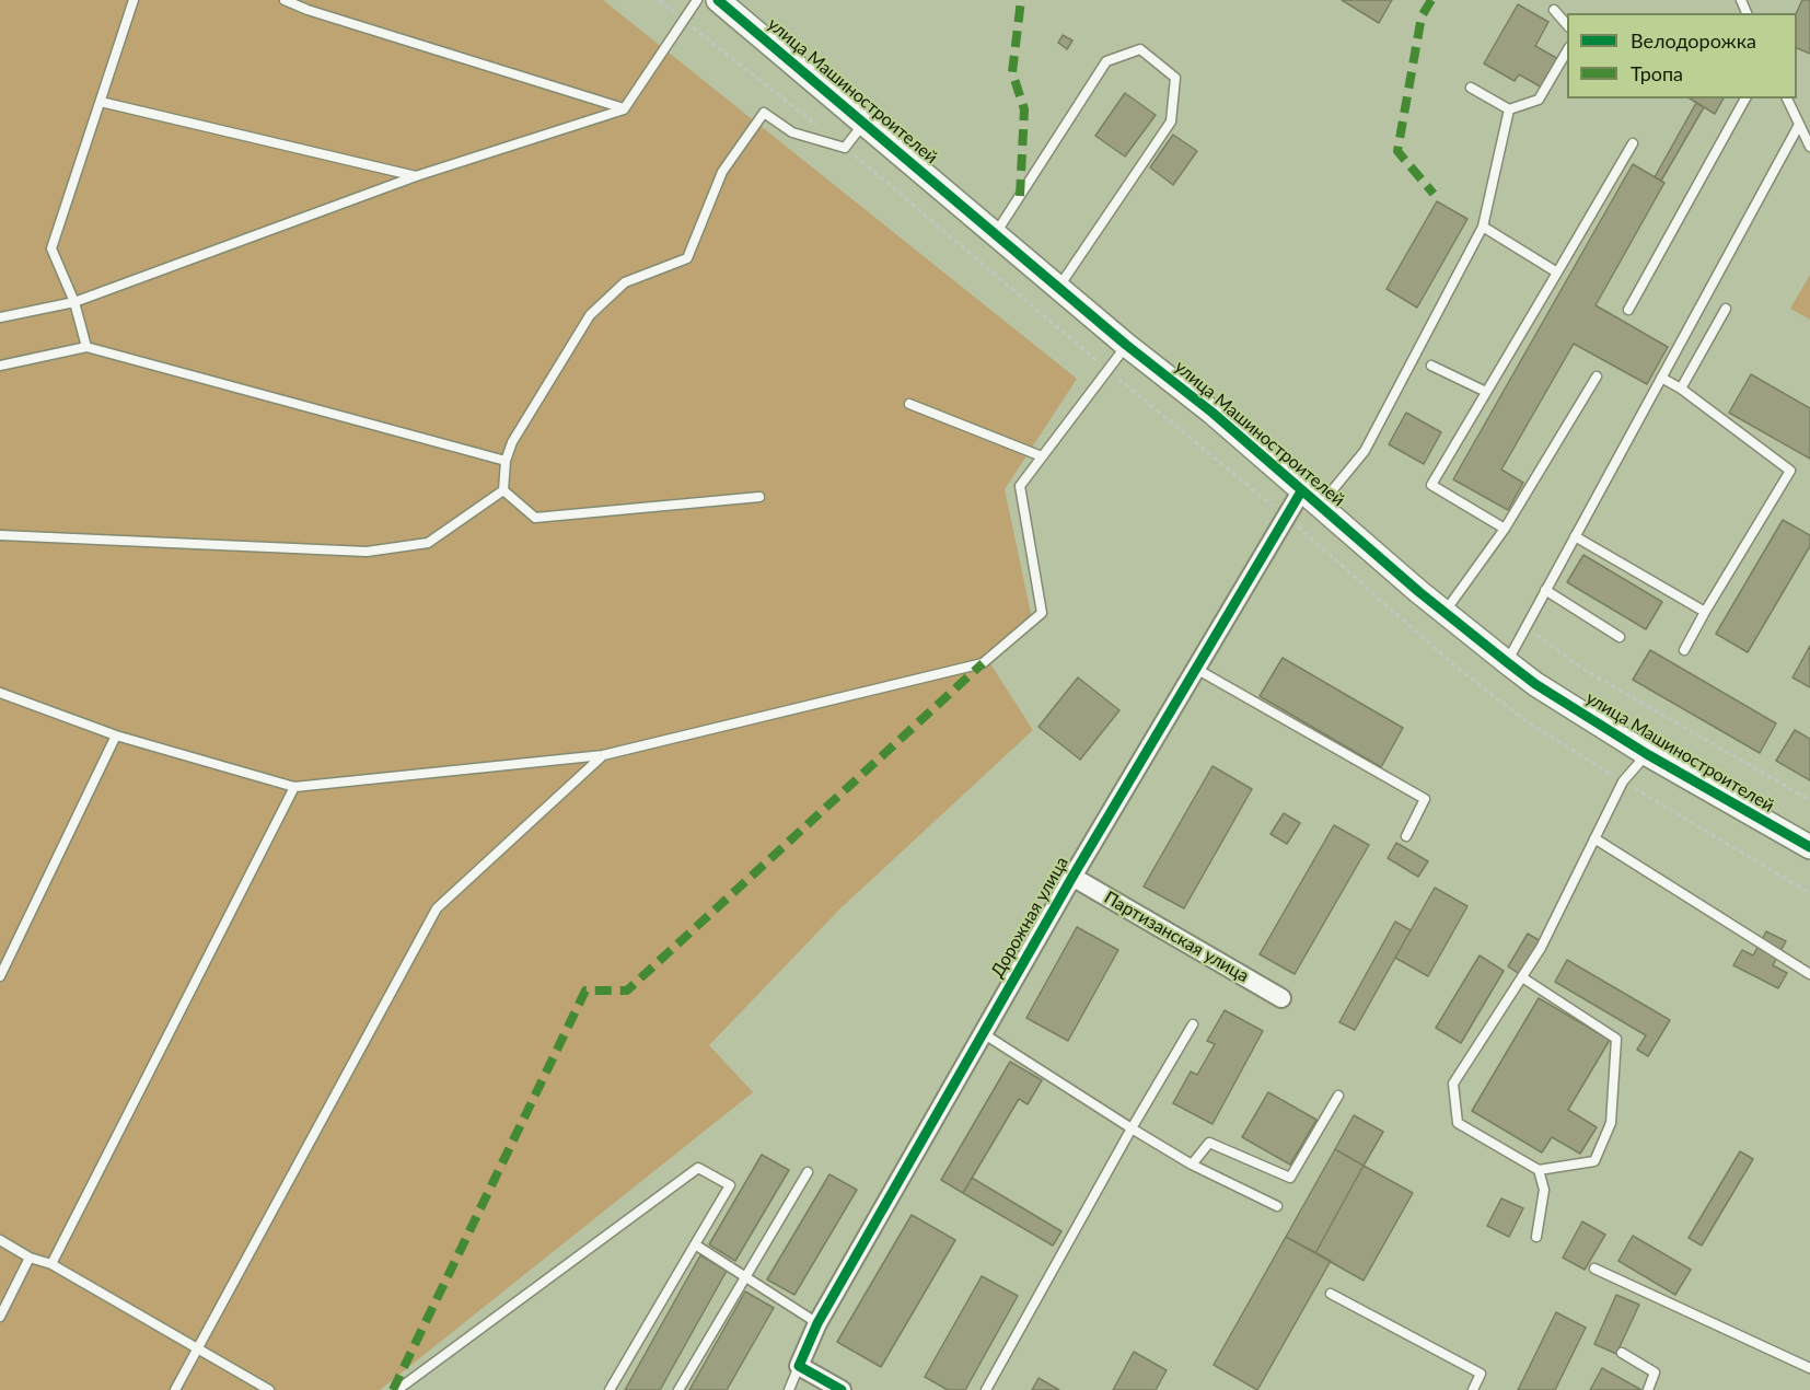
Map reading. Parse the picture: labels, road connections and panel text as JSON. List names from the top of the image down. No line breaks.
{"streets":{"street":["улица Машиностроителей","Дорожная улица","Партизанская улица"]},"crossings":[["улица Машиностроителей","Дорожная улица"],["Дорожная улица","Партизанская улица"]],"legend":["Велодорожка","Тропа"]}
